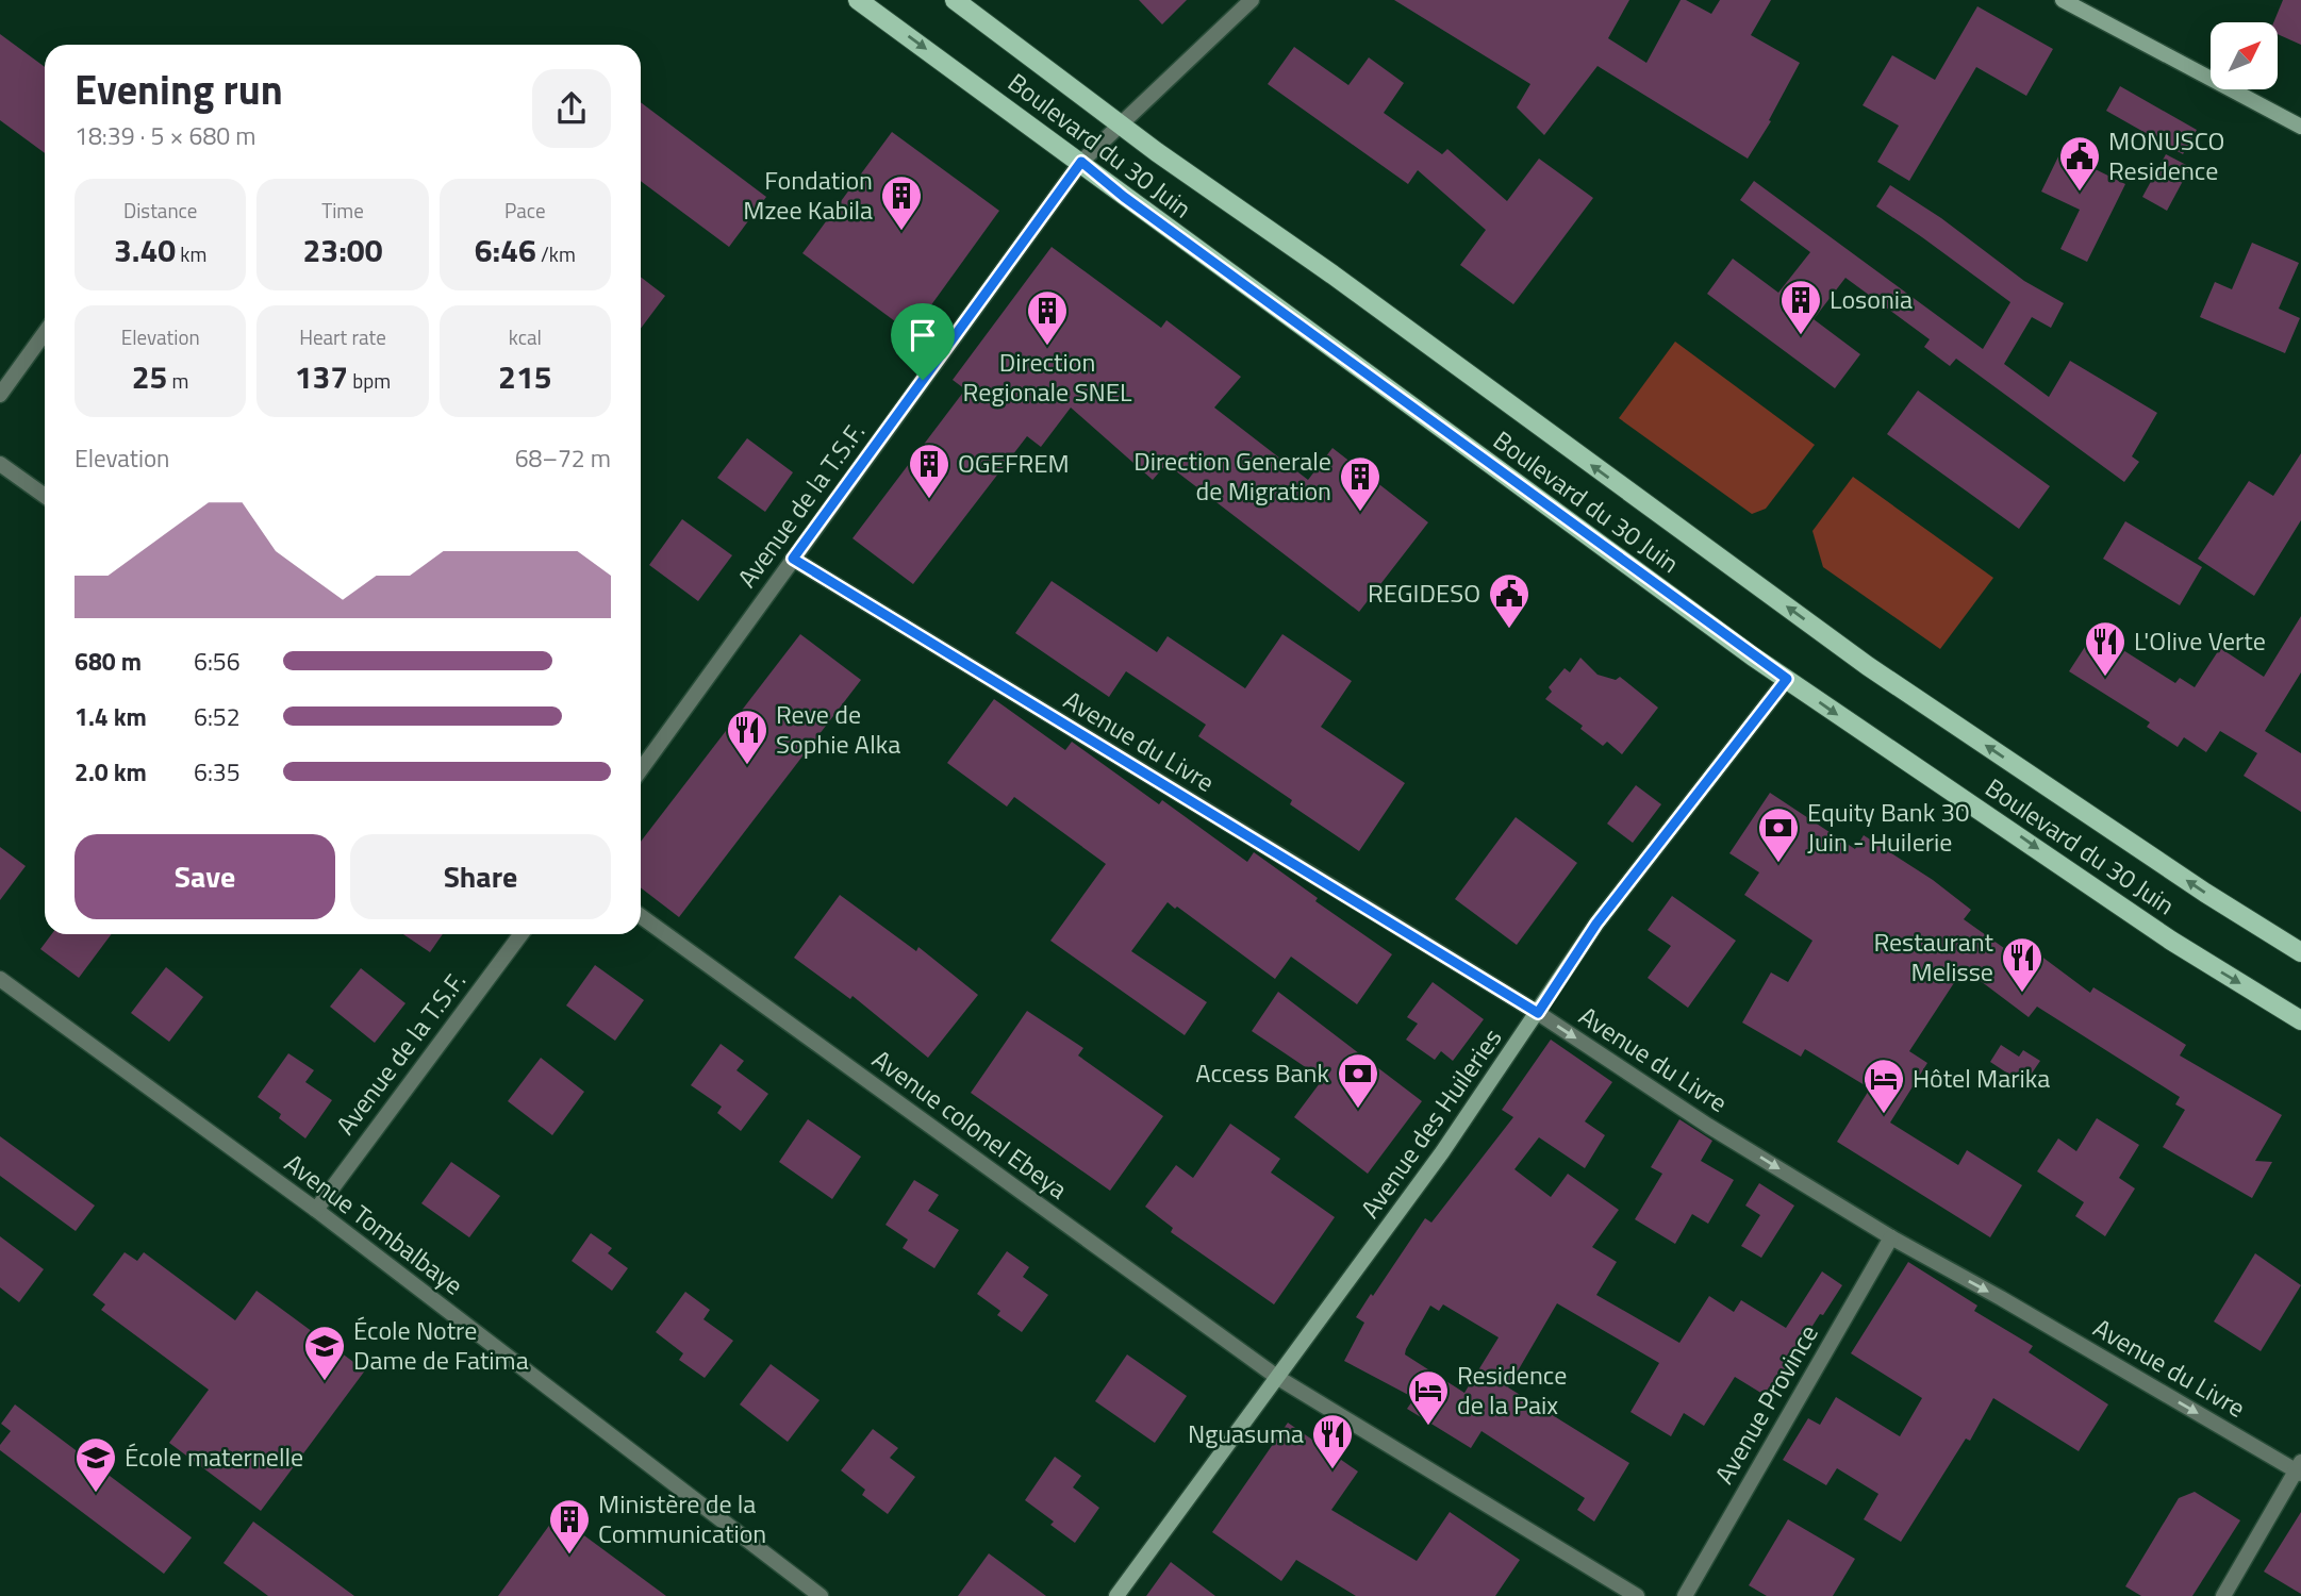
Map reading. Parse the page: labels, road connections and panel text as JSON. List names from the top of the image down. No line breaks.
{"streets":{"main road":["Boulevard du 30 Juin","Avenue des Huileries"],"street":["Avenue de la T.S.F.","Avenue du Livre","Avenue colonel Ebeya","Avenue Tombalbaye","Avenue Province"]},"crossings":[["Boulevard du 30 Juin","Avenue de la T.S.F."],["Boulevard du 30 Juin","Avenue des Huileries"],["Avenue de la T.S.F.","Avenue du Livre"],["Avenue de la T.S.F.","Avenue Tombalbaye"],["Avenue du Livre","Avenue des Huileries"],["Avenue du Livre","Avenue Province"],["Avenue des Huileries","Avenue colonel Ebeya"]],"one_way":["Avenue du Livre"],"places":{"public building":["MONUSCO Residence","REGIDESO"],"building":["Fondation Mzee Kabila","Losonia","Direction Regionale SNEL","OGEFREM","Direction Generale de Migration","Ministère de la Communication"],"restaurant":["L'Olive Verte","Reve de Sophie Alka","Restaurant Melisse","Nguasuma"],"bank":["Equity Bank 30 Juin - Huilerie","Access Bank"],"hotel":["Hôtel Marika","Residence de la Paix"],"school or university":["École Notre Dame de Fatima","École maternelle"]},"north":"top right","page":{"heading":["Evening run","18:39 · 5 × 680 m"],"stats":[["Distance","3.40 km"],["Time","23:00"],["Pace","6:46 /km"],["Elevation","25 m"],["Heart rate","137 bpm"],["kcal","215"]],"chart":["Elevation","68–72 m"],"list":[{"name":"680 m","note":"6:56"},{"name":"1.4 km","note":"6:52"},{"name":"2.0 km","note":"6:35"}],"buttons":["Save","Share"]}}
